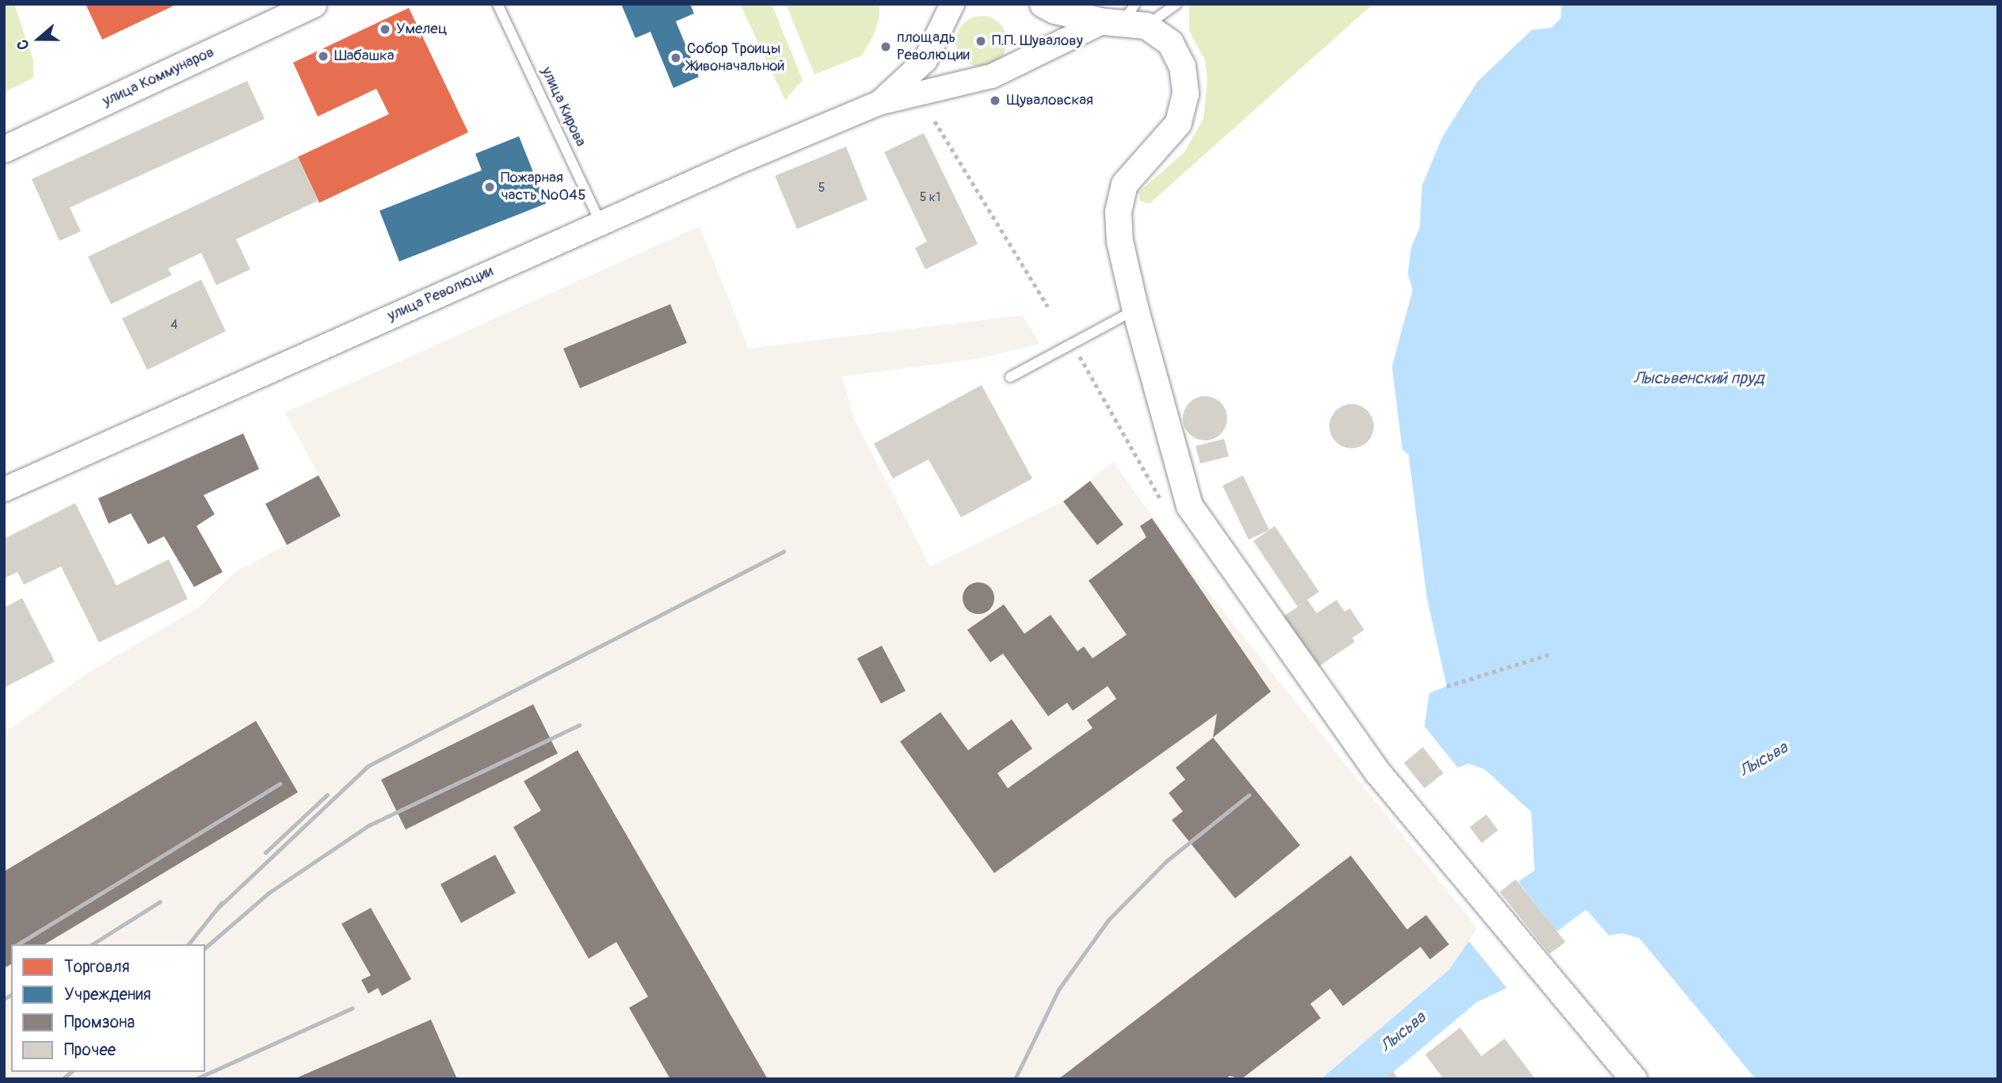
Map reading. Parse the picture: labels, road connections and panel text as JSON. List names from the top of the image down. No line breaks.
{"streets":{"main road":["улица Коммунаров"],"street":["улица Революции"],"lane":["улица Кирова"]},"crossings":[["улица Кирова","улица Революции"]],"water":["Лысьвенский пруд","Лысьва"],"places":["Умелец","П.П. Шувалову","площадь Революции","Шабашка","Собор Троицы Живоначальной","Щуваловская","Пожарная часть №045"],"house_numbers":["5","5 к1","4"],"legend":["Торговля","Учреждения","Промзона","Прочее"],"north":"left"}
